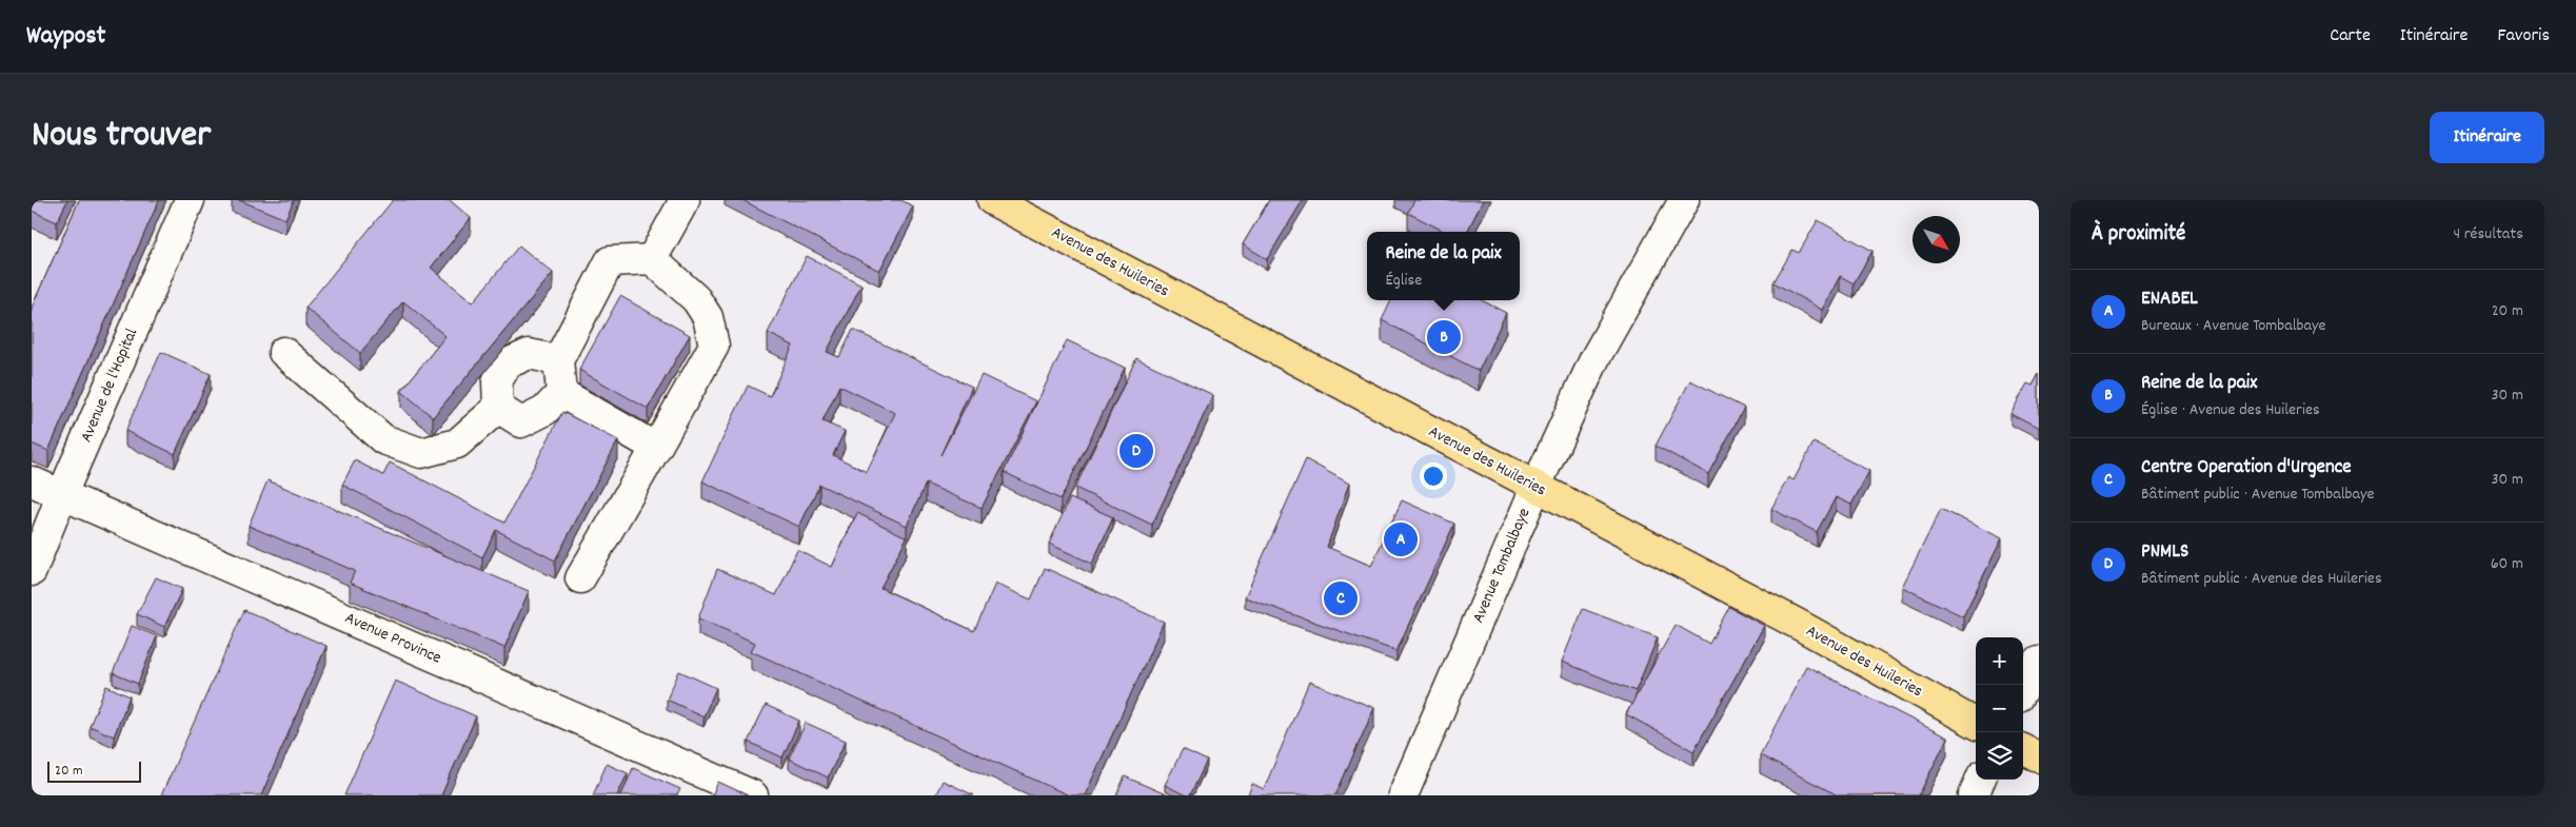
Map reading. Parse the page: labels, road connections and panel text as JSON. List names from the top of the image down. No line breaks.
{"streets":{"main road":["Avenue des Huileries"],"street":["Avenue de l'Hopital","Avenue Tombalbaye","Avenue Province"]},"crossings":[["Avenue des Huileries","Avenue Tombalbaye"],["Avenue de l'Hopital","Avenue Province"]],"scale_bar":"20 m","north":"bottom right","page":{"header":"Waypost","nav":["Carte","Itinéraire","Favoris"],"title":"Nous trouver","buttons":"Itinéraire","heading":["À proximité","4 résultats"],"popup":["Reine de la paix","Église"],"list":[{"mark":"A","name":"ENABEL","note":"Bureaux · Avenue Tombalbaye","value":"20 m"},{"mark":"B","name":"Reine de la paix","note":"Église · Avenue des Huileries","value":"30 m"},{"mark":"C","name":"Centre Operation d'Urgence","note":"Bâtiment public · Avenue Tombalbaye","value":"30 m"},{"mark":"D","name":"PNMLS","note":"Bâtiment public · Avenue des Huileries","value":"60 m"}],"pins":["B","D","A","C"],"map_buttons":["+","−"],"scale":"20 m"}}
